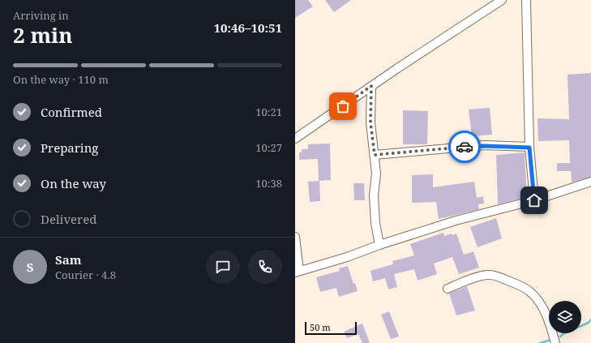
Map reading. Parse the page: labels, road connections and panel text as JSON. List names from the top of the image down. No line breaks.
{"scale_bar":"50 m","page":{"heading":["2 min","Arriving in","10:46–10:51"],"panel":["Sam","Courier · 4.8"],"bar":"On the way · 110 m","list":[["Confirmed","10:21"],["Preparing","10:27"],["On the way","10:38"],"Delivered"],"round":"S","scale":"50 m"}}
